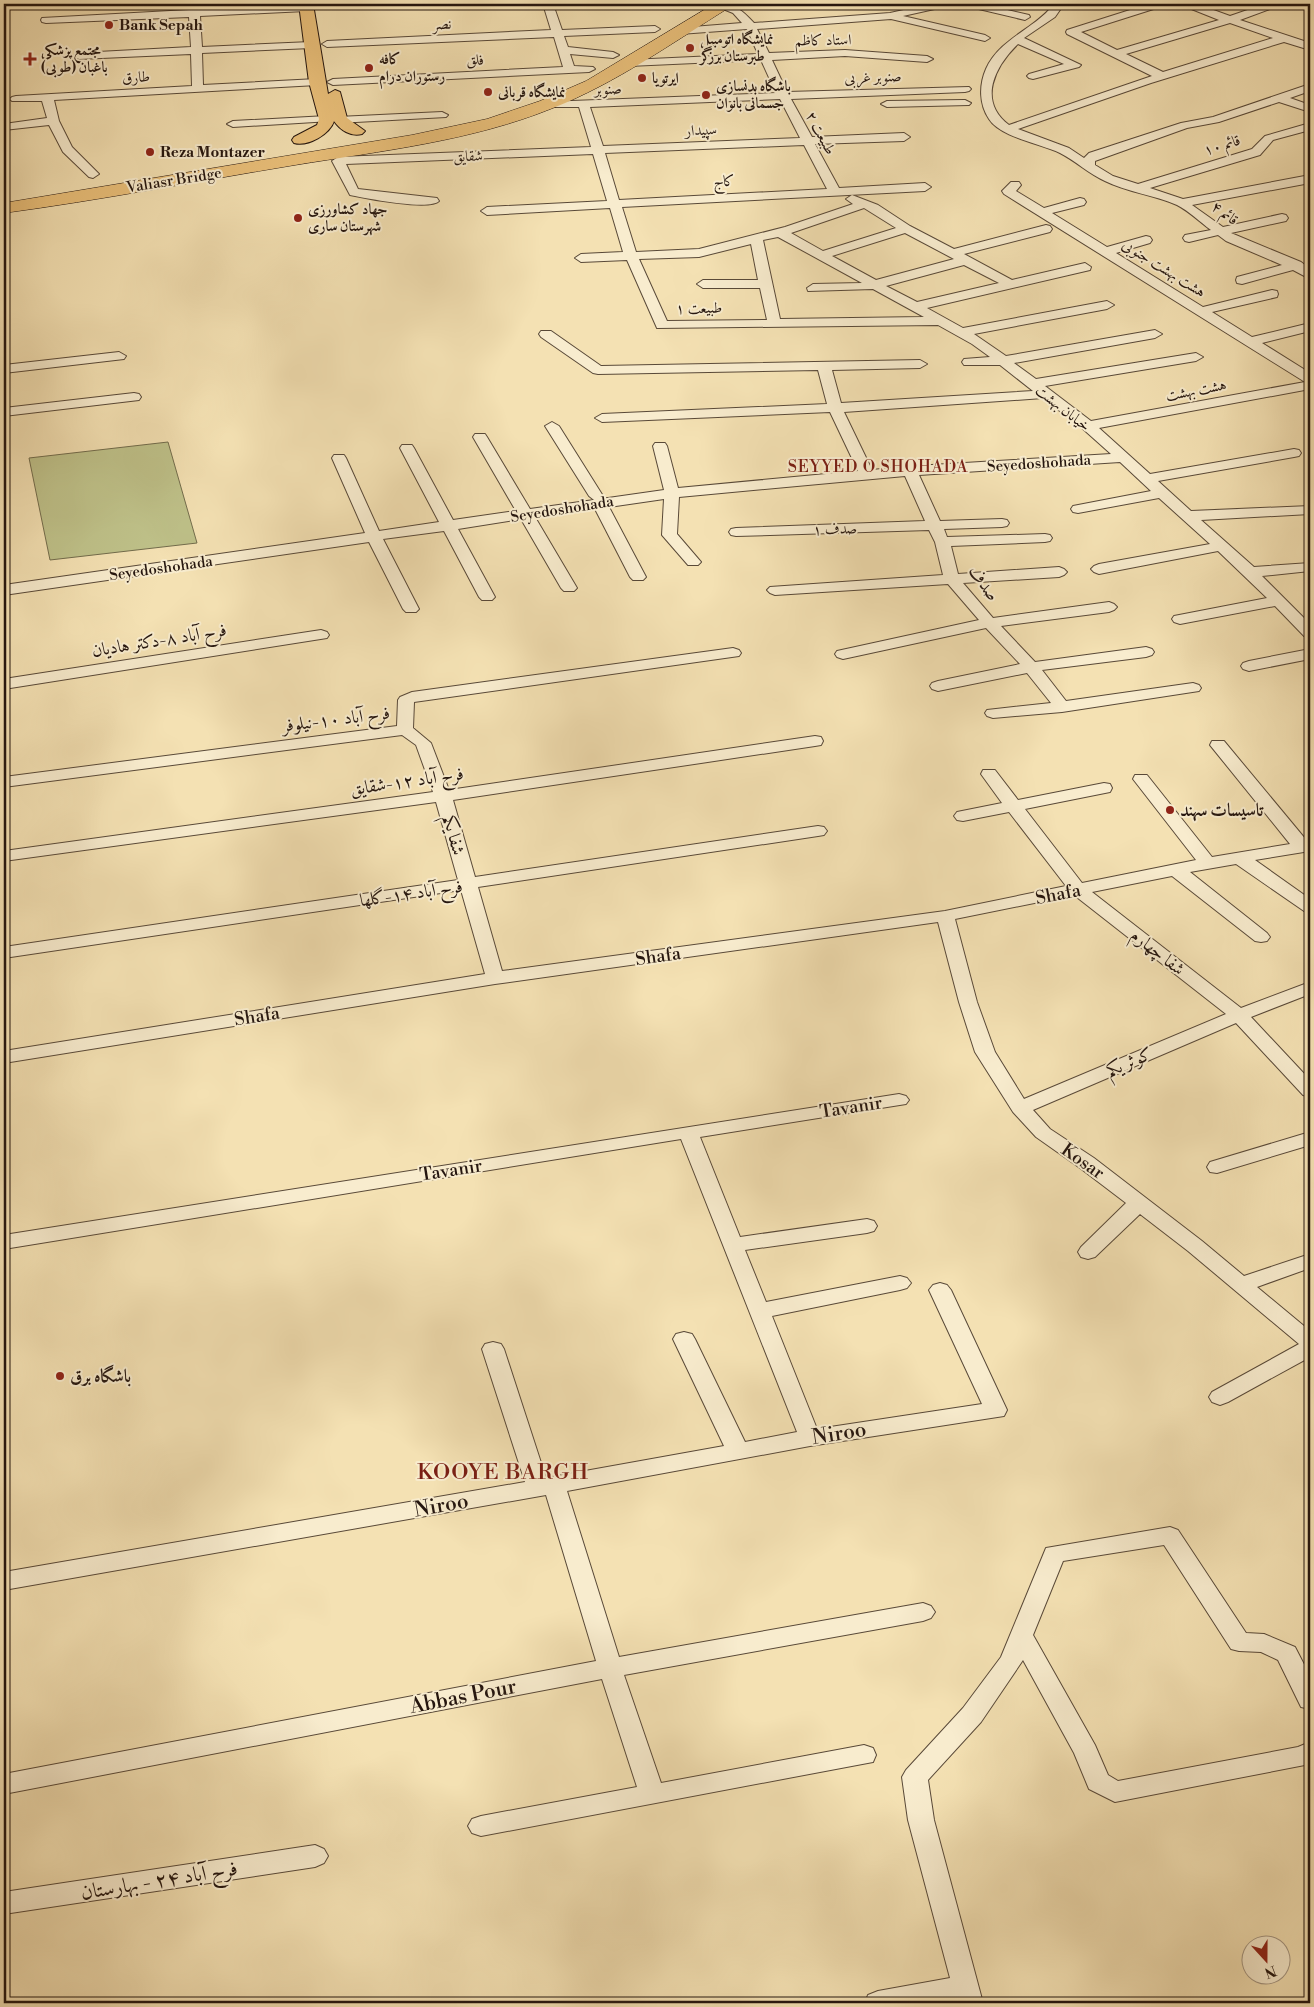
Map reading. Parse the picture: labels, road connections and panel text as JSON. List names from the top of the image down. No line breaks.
{"streets":{"highway":["Valiasr Bridge"],"street":["نصر","استاد کاظم","فلق","طارق","صنوبر غربی","صنوبر","سپیدار","طبیعت ۲","قائم ۱۰","شقایق","کاج","قائم ۴","هشت بهشت جنوبی","طبیعت ۱","هشت بهشت","خیابان بهشت","Seyedoshohada","صدف ۱","صدف","فرح آباد ۸-دکتر هادیان","فرح آباد ۱۰-نیلوفر","فرح آباد ۱۲-شقایق","شفا یکم","فرح آباد ۱۴-گلها","Shafa","شفا چهارم","کوثر یکم","Tavanir","Kosar","Niroo","Abbas Pour","فرح آباد ۲۴ - بهارستان"]},"crossings":[["استاد کاظم","طبیعت ۲"],["صنوبر غربی","صنوبر"],["صنوبر غربی","طبیعت ۲"],["صنوبر","طبیعت ۲"],["صنوبر","طبیعت ۱"],["سپیدار","طبیعت ۲"],["سپیدار","شقایق"],["سپیدار","طبیعت ۱"],["طبیعت ۲","کاج"],["قائم ۱۰","قائم ۴"],["شقایق","طبیعت ۱"],["کاج","طبیعت ۱"],["طبیعت ۱","خیابان بهشت"],["هشت بهشت","خیابان بهشت"],["خیابان بهشت","Seyedoshohada"],["Seyedoshohada","صدف"],["صدف ۱","صدف"],["فرح آباد ۱۰-نیلوفر","شفا یکم"],["فرح آباد ۱۲-شقایق","شفا یکم"],["شفا یکم","فرح آباد ۱۴-گلها"],["شفا یکم","Shafa"],["Shafa","شفا چهارم"],["Shafa","Kosar"],["شفا چهارم","کوثر یکم"],["کوثر یکم","Kosar"]],"districts":["SEYYED O SHOHADA","KOOYE BARGH"],"places":{"other":["Bank Sepah","نمایشگاه اتومبیل طبرستان برزگر","کافه رستوران درام","ایرتویا","نمایشگاه قربانی","باشگاه بدنسازی جسمانی بانوان","Reza Montazer","جهاد کشاورزی شهرستان ساری","تاسیسات سهند","باشگاه برق"],"health":["مجتمع پزشکی باغبان (طوبی)"]},"north":"bottom"}
